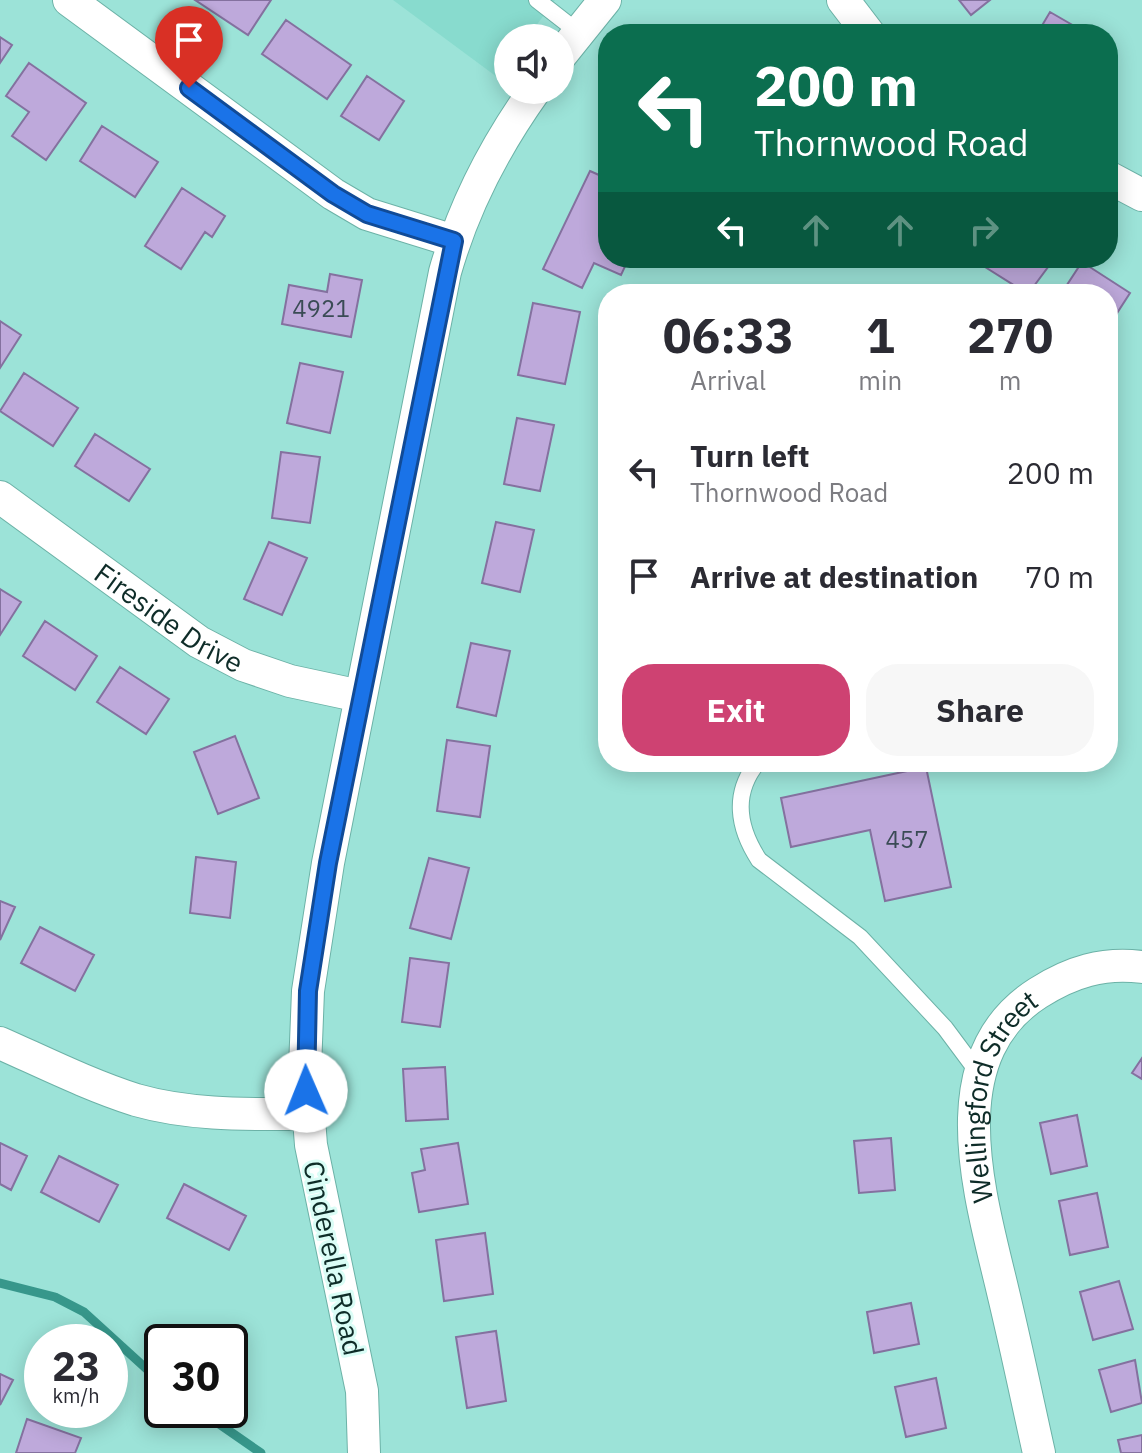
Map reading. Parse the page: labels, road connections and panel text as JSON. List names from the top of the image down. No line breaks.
{"streets":{"street":["Fireside Drive","Wellingford Street","Cinderella Road"]},"crossings":[["Fireside Drive","Cinderella Road"]],"house_numbers":["4921","457"],"page":{"turn":["200 m","Thornwood Road"],"eta":["06:33","Arrival","1","min","270","m"],"list":[{"name":"Turn left","note":"Thornwood Road","value":"200 m"},{"name":"Arrive at destination","value":"70 m"}],"buttons":["Exit","Share"],"speed":"23 km/h","limit":"30"}}
